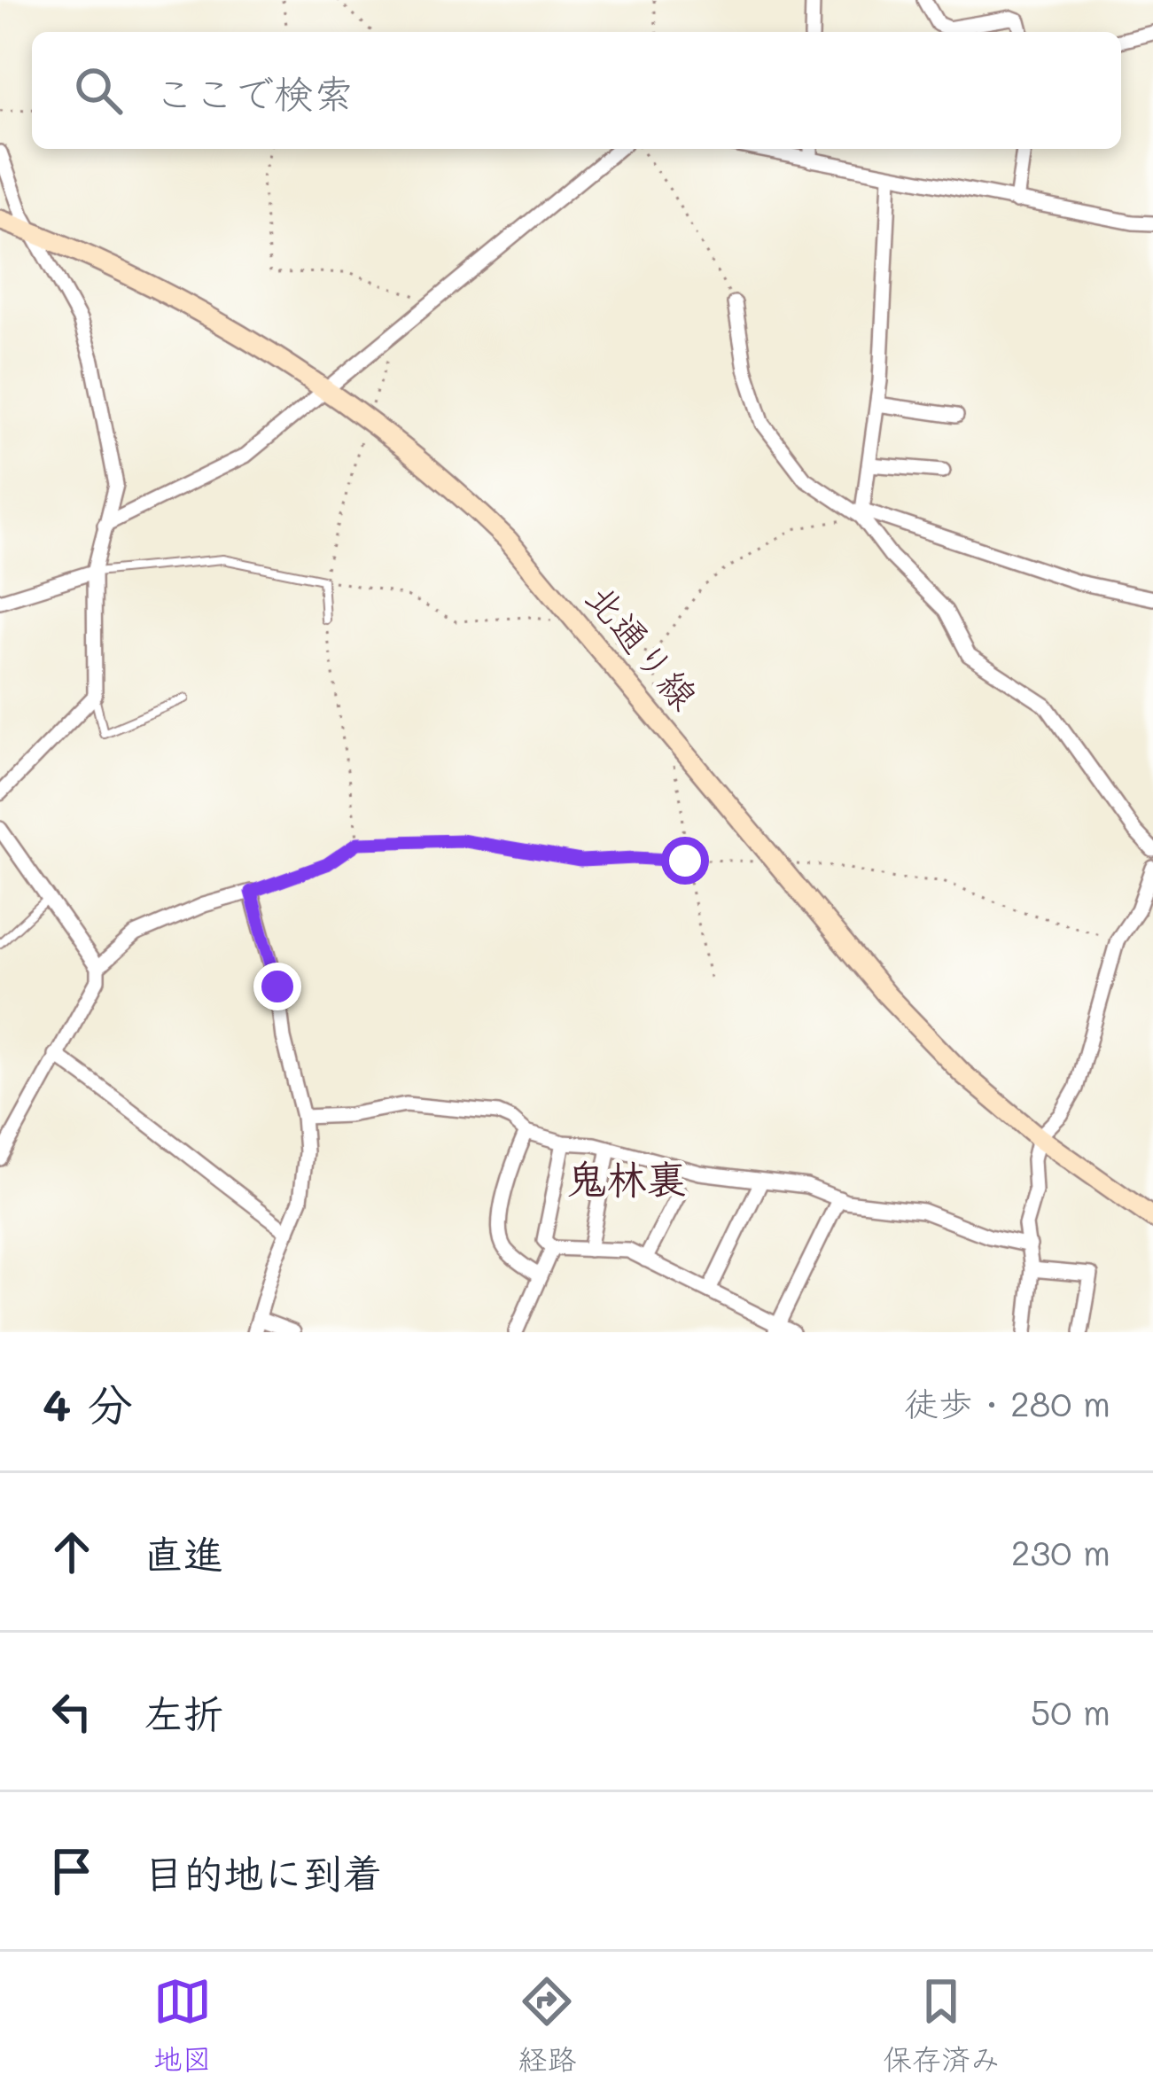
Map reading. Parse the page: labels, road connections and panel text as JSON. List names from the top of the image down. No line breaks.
{"streets":{"street":["北通り線"]},"districts":["鬼林裏"],"page":{"search":"ここで検索","heading":["4 分","徒歩 · 280 m"],"list":[["直進","230 m"],["左折","50 m"],"目的地に到着"],"nav":["地図","経路","保存済み"]}}
